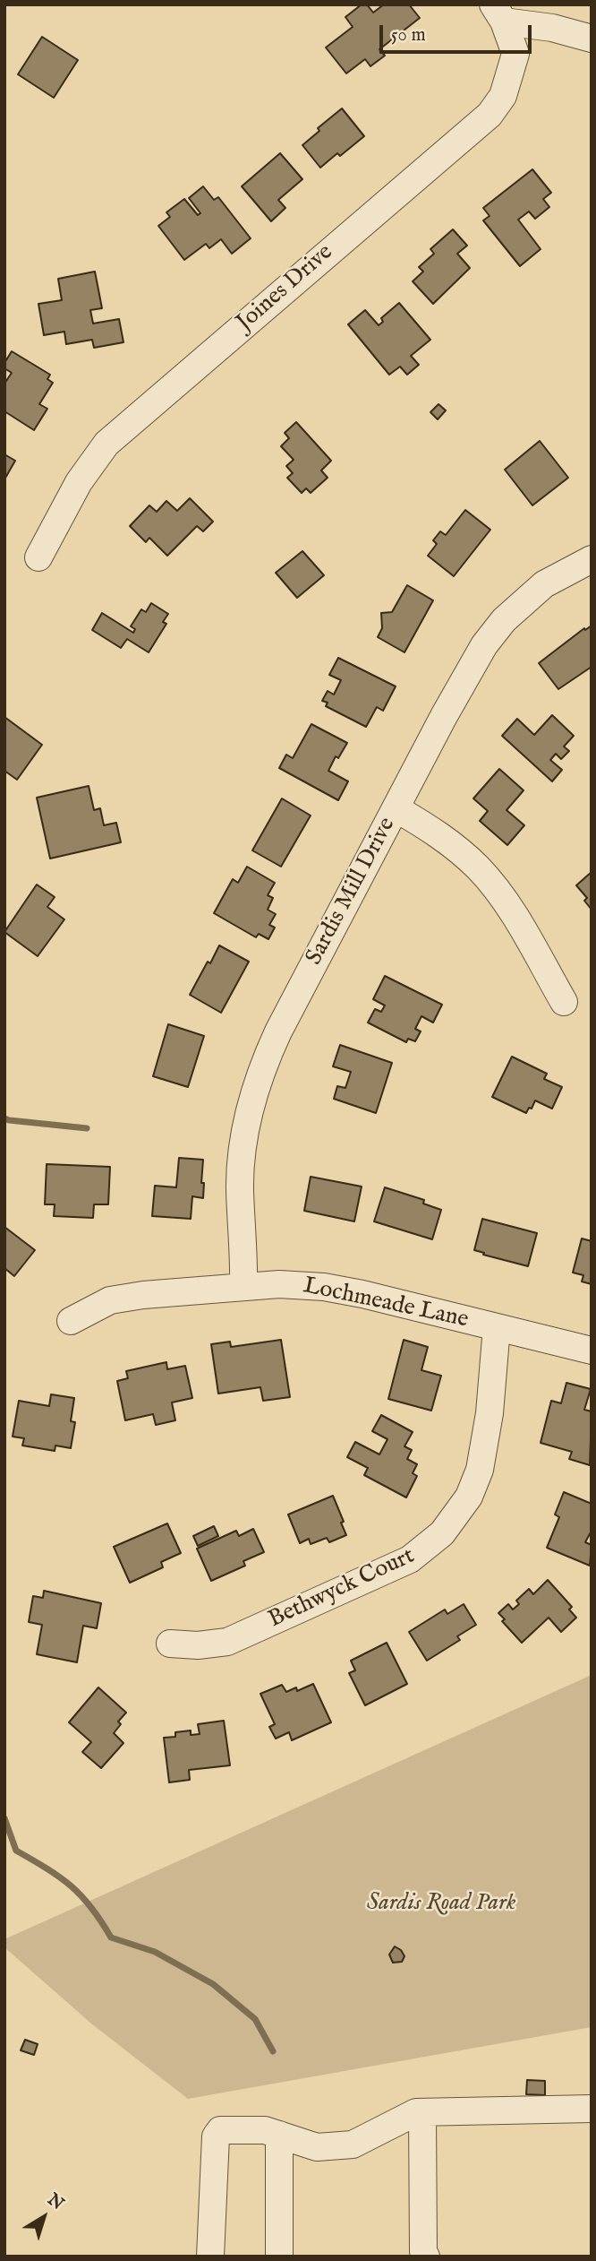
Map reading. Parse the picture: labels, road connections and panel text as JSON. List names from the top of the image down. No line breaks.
{"streets":{"street":["Joines Drive","Sardis Mill Drive","Lochmeade Lane","Bethwyck Court"]},"crossings":[["Sardis Mill Drive","Lochmeade Lane"],["Lochmeade Lane","Bethwyck Court"]],"parks":["Sardis Road Park"],"scale_bar":"50 m","north":"top right"}
